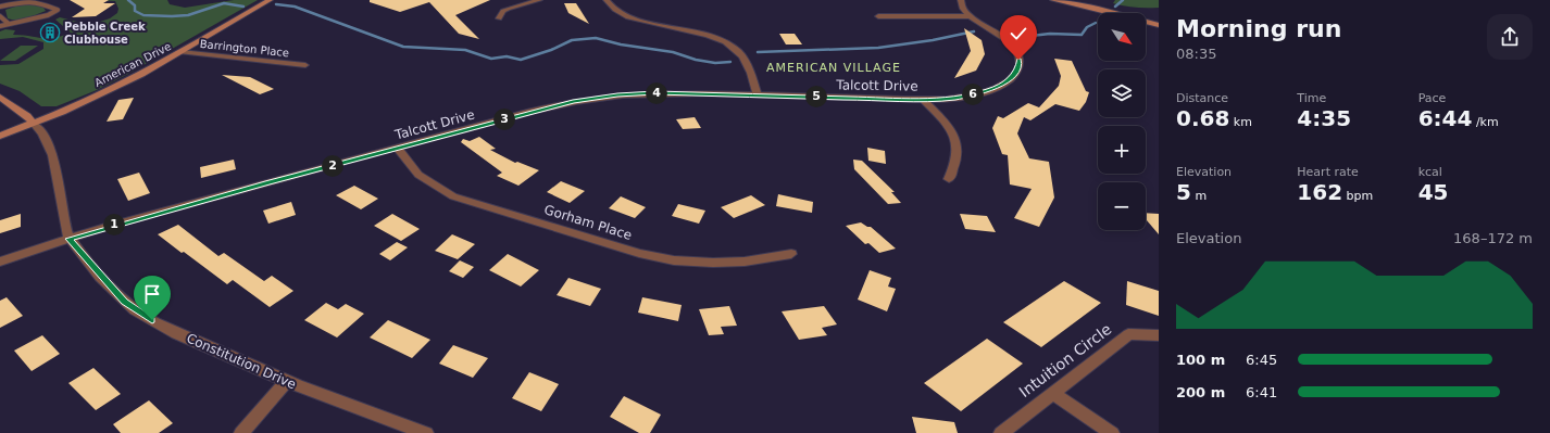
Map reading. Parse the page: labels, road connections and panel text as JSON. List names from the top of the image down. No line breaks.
{"streets":{"street":["Barrington Place","American Drive","Talcott Drive","Gorham Place","Intuition Circle","Constitution Drive"]},"crossings":[["Barrington Place","American Drive"],["American Drive","Constitution Drive"],["Talcott Drive","Gorham Place"],["Talcott Drive","Constitution Drive"]],"districts":["AMERICAN VILLAGE"],"places":{"building":["Pebble Creek Clubhouse"]},"north":"bottom right","page":{"heading":["Morning run","08:35"],"map_buttons":["+","−"],"stats":[["Distance","0.68 km"],["Time","4:35"],["Pace","6:44 /km"],["Elevation","5 m"],["Heart rate","162 bpm"],["kcal","45"]],"pins":["4","6","5","3","2","1"],"chart":["Elevation","168–172 m"],"list":[{"name":"100 m","note":"6:45"},{"name":"200 m","note":"6:41"}]}}
